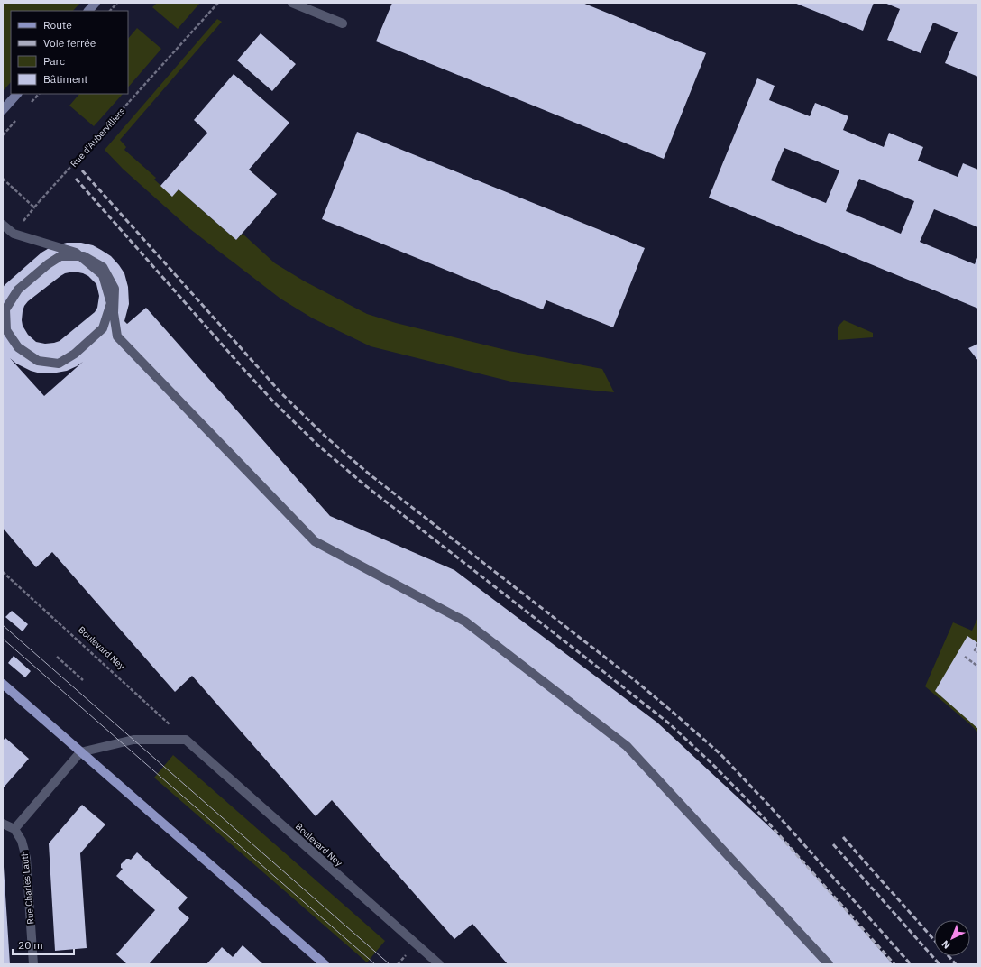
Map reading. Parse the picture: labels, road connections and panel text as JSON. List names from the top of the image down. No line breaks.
{"streets":{"street":["Boulevard Ney","Rue Charles Lauth"],"path":["Rue d'Aubervilliers"]},"legend":["Route","Voie ferrée","Parc","Bâtiment"],"scale_bar":"20 m","north":"bottom left"}
